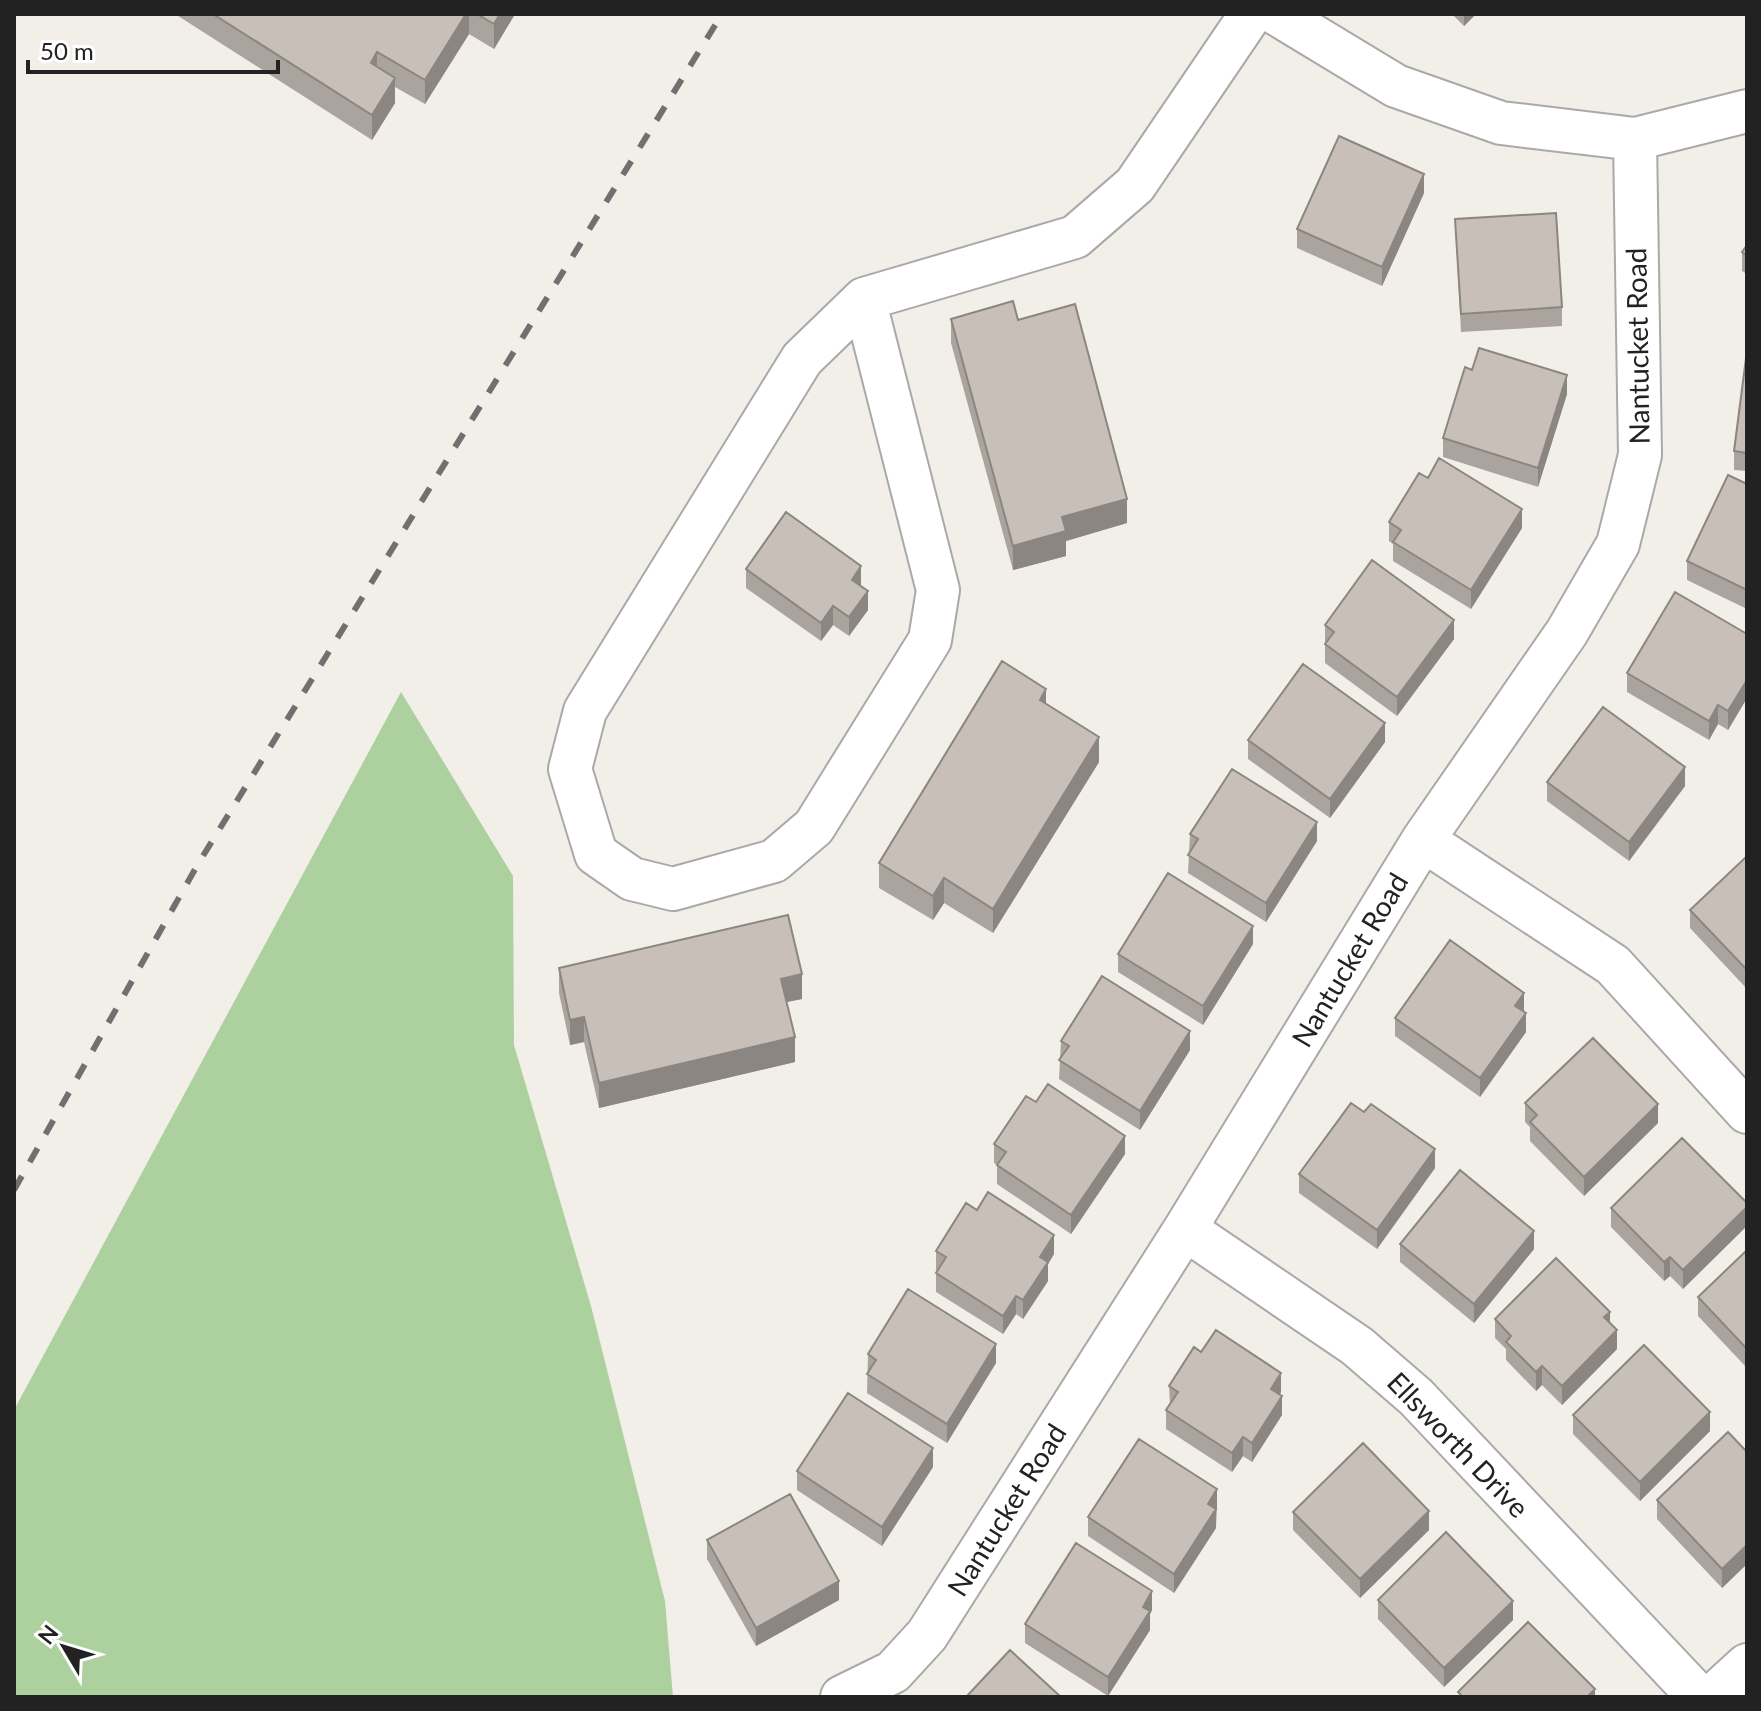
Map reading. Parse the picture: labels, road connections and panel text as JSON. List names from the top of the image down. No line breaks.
{"streets":{"street":["Nantucket Road","Ellsworth Drive"]},"crossings":[["Nantucket Road","Ellsworth Drive"]],"scale_bar":"50 m","north":"top left"}
